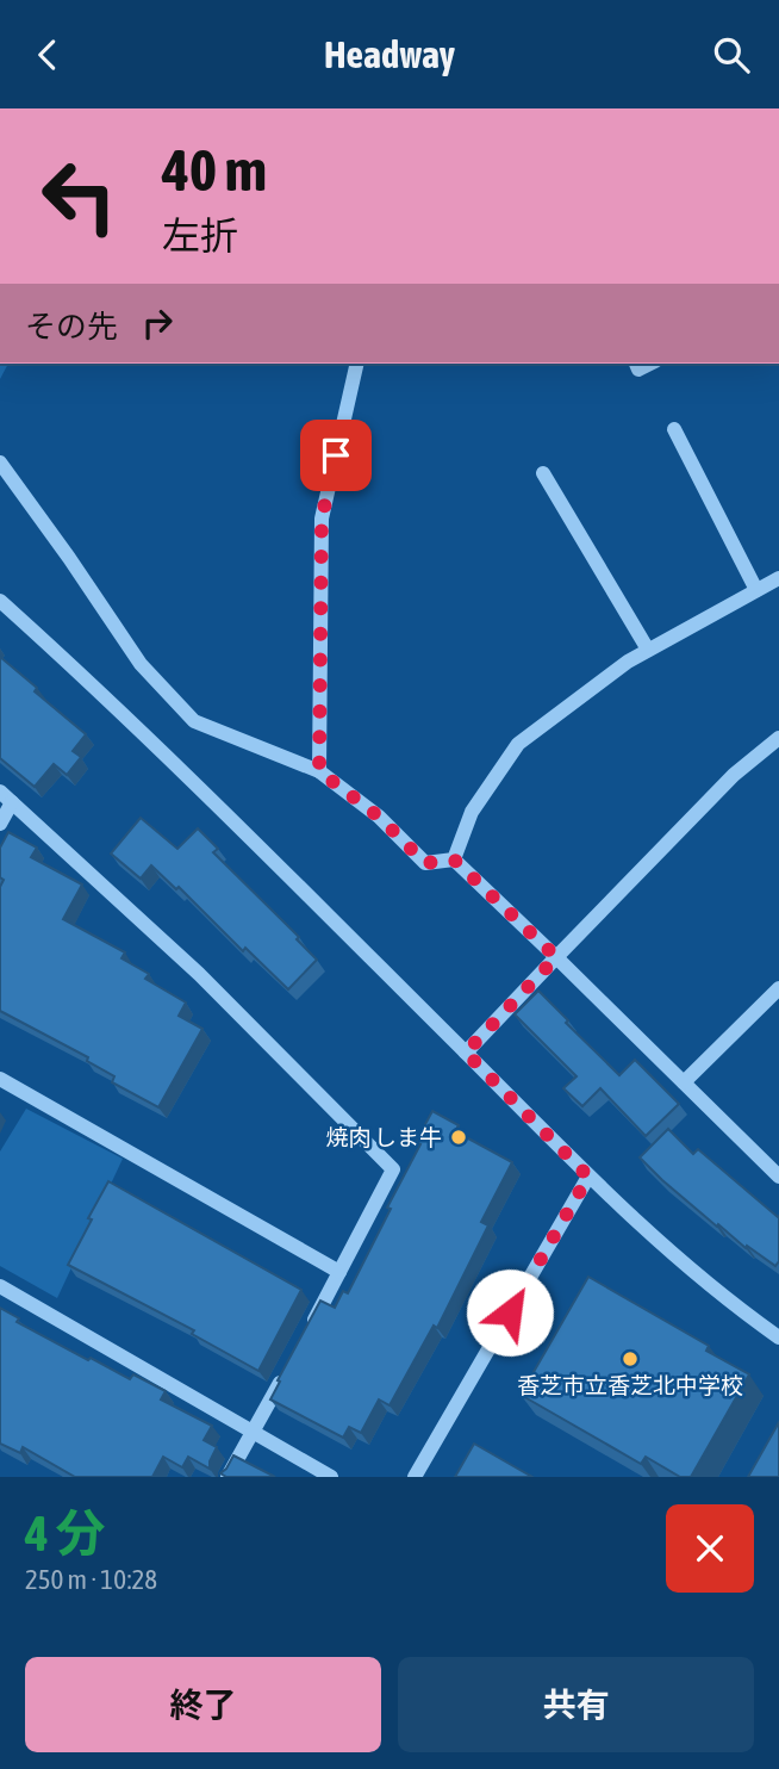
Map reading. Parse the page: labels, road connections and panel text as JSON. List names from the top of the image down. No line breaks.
{"places":["焼肉 しま牛","香芝市立香芝北中学校"],"page":{"header":"Headway","turn":["40 m","左折"],"then":"その先","heading":["4 分","250 m · 10:28"],"buttons":["終了","共有"]}}
